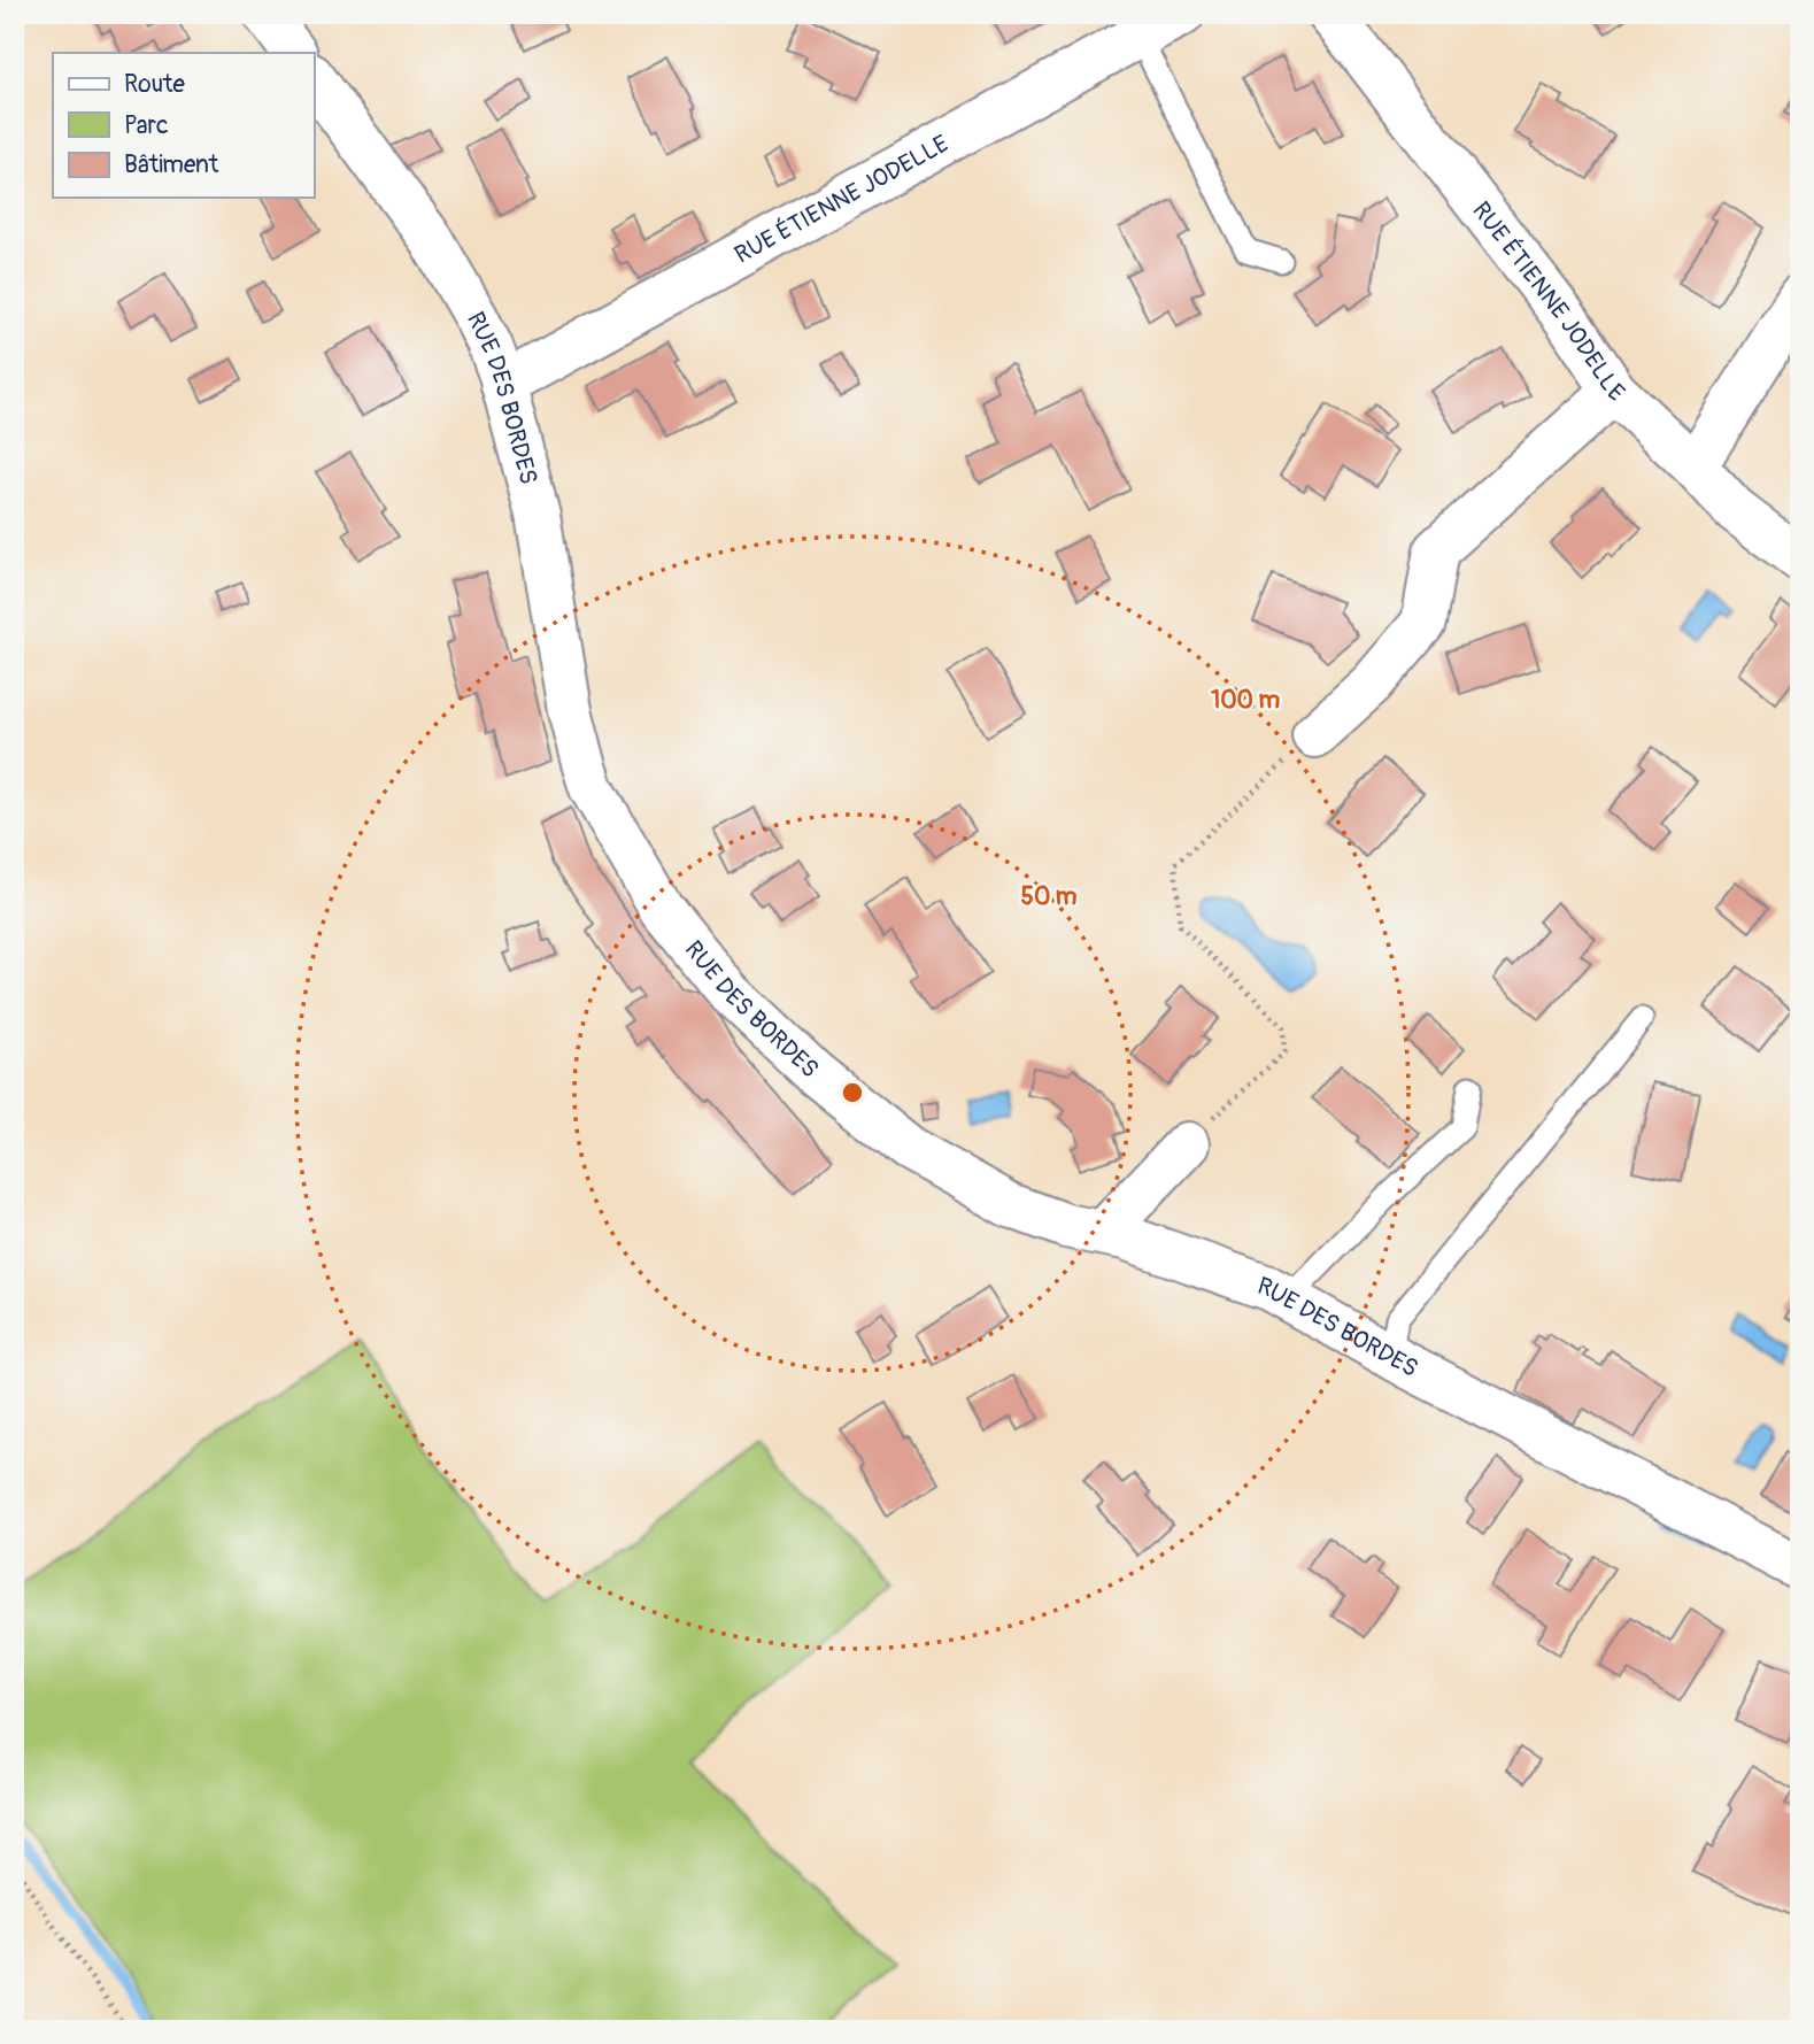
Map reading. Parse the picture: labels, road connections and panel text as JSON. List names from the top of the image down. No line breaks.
{"streets":{"street":["RUE ÉTIENNE JODELLE","RUE DES BORDES"]},"crossings":[["RUE ÉTIENNE JODELLE","RUE DES BORDES"]],"legend":["Route","Parc","Bâtiment"],"rings":["100 m","50 m"]}
